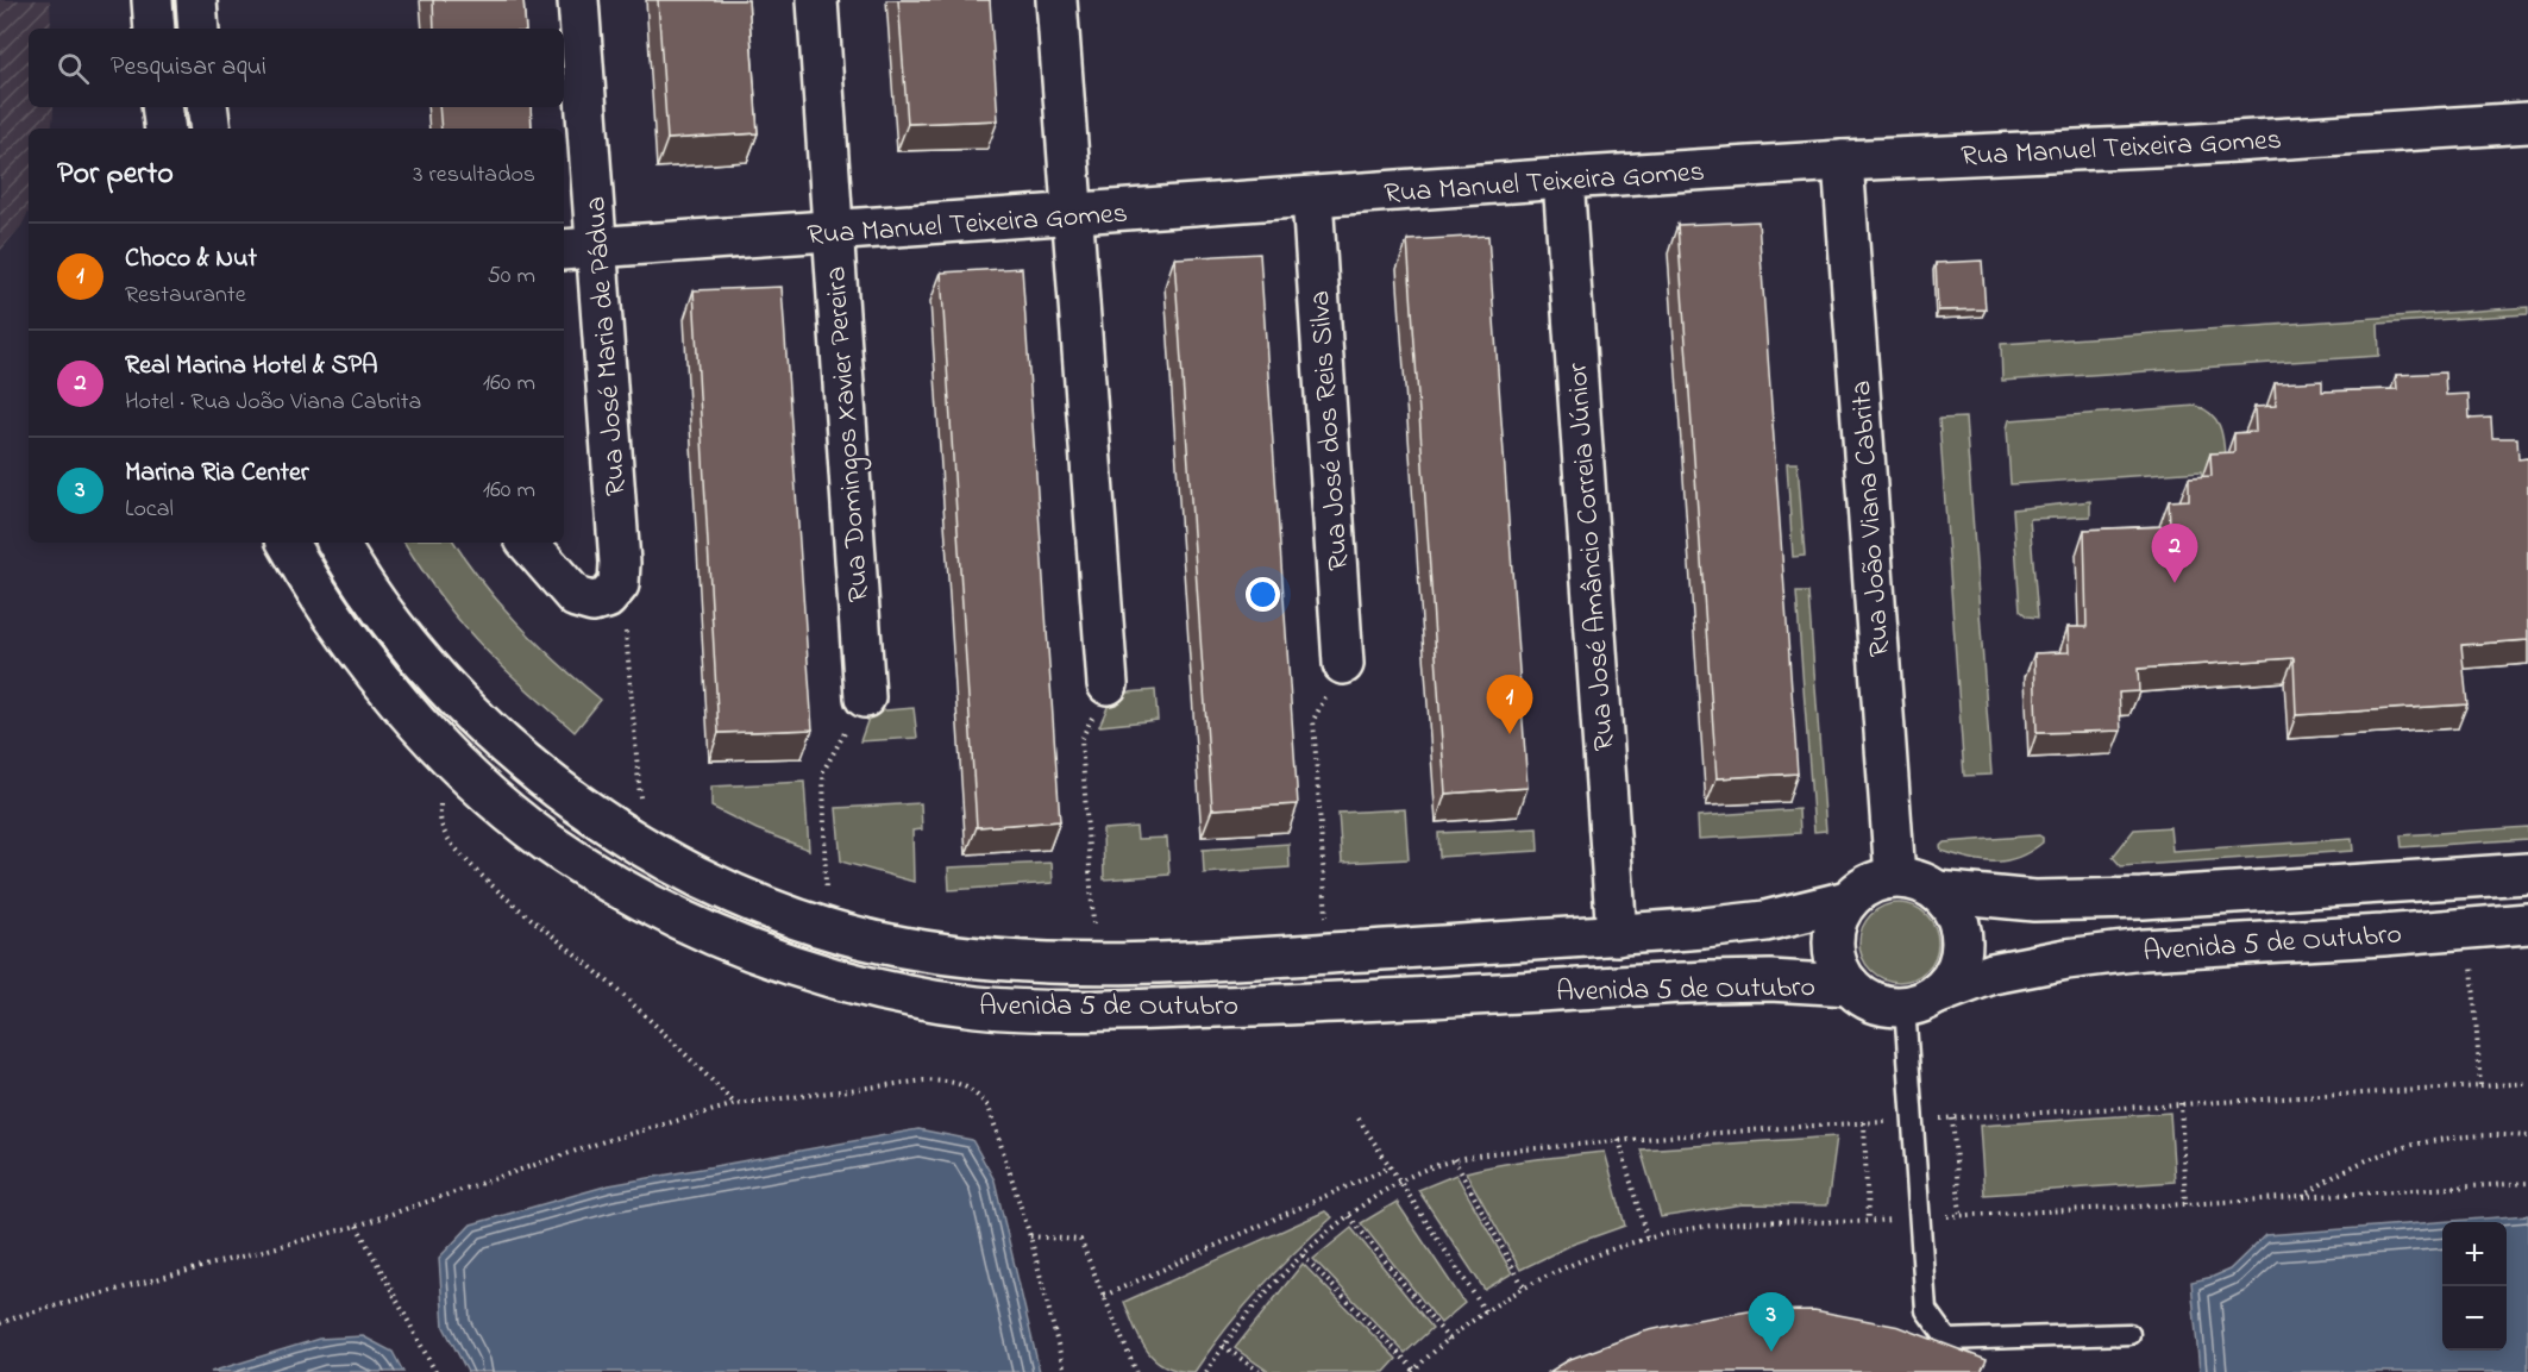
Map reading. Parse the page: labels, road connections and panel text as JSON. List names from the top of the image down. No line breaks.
{"streets":{"street":["Rua Manuel Teixeira Gomes","Rua José Maria de Pádua","Rua José dos Reis Silva","Rua Domingos Xavier Pereira","Rua João Viana Cabrita","Rua José Amâncio Correia Júnior","Avenida 5 de Outubro"]},"crossings":[["Rua Manuel Teixeira Gomes","Rua José Maria de Pádua"],["Rua Manuel Teixeira Gomes","Rua José dos Reis Silva"],["Rua Manuel Teixeira Gomes","Rua Domingos Xavier Pereira"],["Rua Manuel Teixeira Gomes","Rua João Viana Cabrita"],["Rua Manuel Teixeira Gomes","Rua José Amâncio Correia Júnior"],["Rua João Viana Cabrita","Avenida 5 de Outubro"],["Rua José Amâncio Correia Júnior","Avenida 5 de Outubro"]],"page":{"search":"Pesquisar aqui","heading":["Por perto","3 resultados"],"list":[{"mark":"1","name":"Choco & Nut","note":"Restaurante","value":"50 m"},{"mark":"2","name":"Real Marina Hotel & SPA","note":"Hotel · Rua João Viana Cabrita","value":"160 m"},{"mark":"3","name":"Marina Ria Center","note":"Local","value":"160 m"}],"pins":["2","1","3"],"map_buttons":["+","−"]}}
